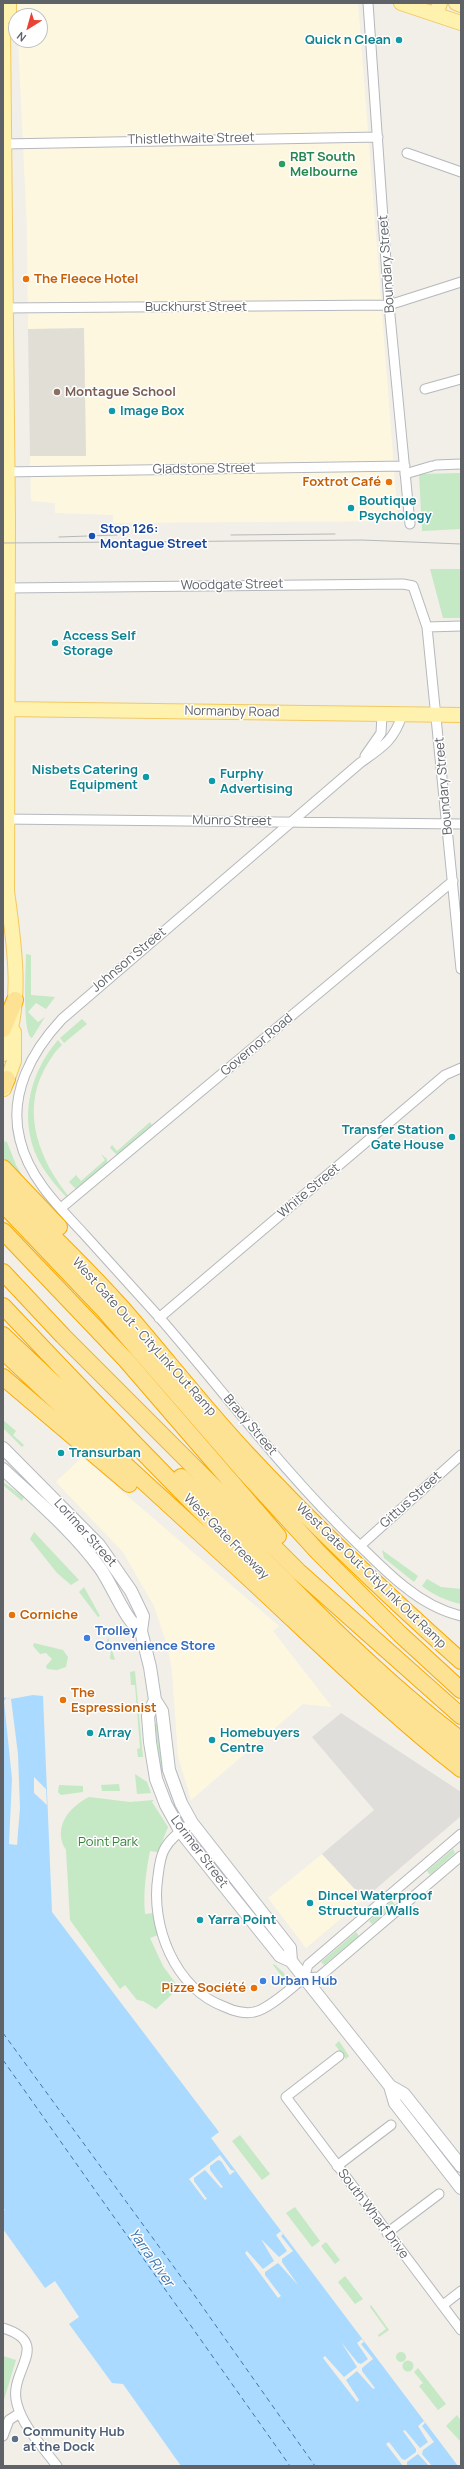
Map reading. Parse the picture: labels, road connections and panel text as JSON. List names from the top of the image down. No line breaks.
{"streets":{"highway":["West Gate Out - CityLink Out Ramp","West Gate Freeway","West Gate Out-CityLink Out Ramp"],"main road":["Normanby Road","Lorimer Street"],"street":["Thistlethwaite Street","Boundary Street","Buckhurst Street","Gladstone Street","Woodgate Street","Munro Street","Johnson Street","Governor Road","White Street","Brady Street","Gittus Street","South Wharf Drive"]},"crossings":[["Thistlethwaite Street","Boundary Street"],["Boundary Street","Buckhurst Street"],["Boundary Street","Gladstone Street"],["Boundary Street","Woodgate Street"],["Boundary Street","Normanby Road"],["Boundary Street","Munro Street"],["Boundary Street","Governor Road"],["Normanby Road","Johnson Street"],["Munro Street","Johnson Street"],["Johnson Street","Governor Road"],["Johnson Street","Brady Street"],["Governor Road","Brady Street"],["White Street","Brady Street"],["West Gate Out - CityLink Out Ramp","West Gate Out-CityLink Out Ramp"],["Brady Street","Gittus Street"]],"water":["Yarra River"],"parks":["Point Park"],"places":["Quick n Clean","RBT South Melbourne","The Fleece Hotel","Montague School","Image Box","Foxtrot Café","Boutique Psychology","Stop 126: Montague Street","Access Self Storage","Nisbets Catering Equipment","Furphy Advertising","Transfer Station Gate House","Transurban","Corniche","Trolley Convenience Store","The Espressionist","Array","Homebuyers Centre","Dincel Waterproof Structural Walls","Yarra Point","Urban Hub","Pizze Société","Community Hub at the Dock"],"north":"bottom left"}
